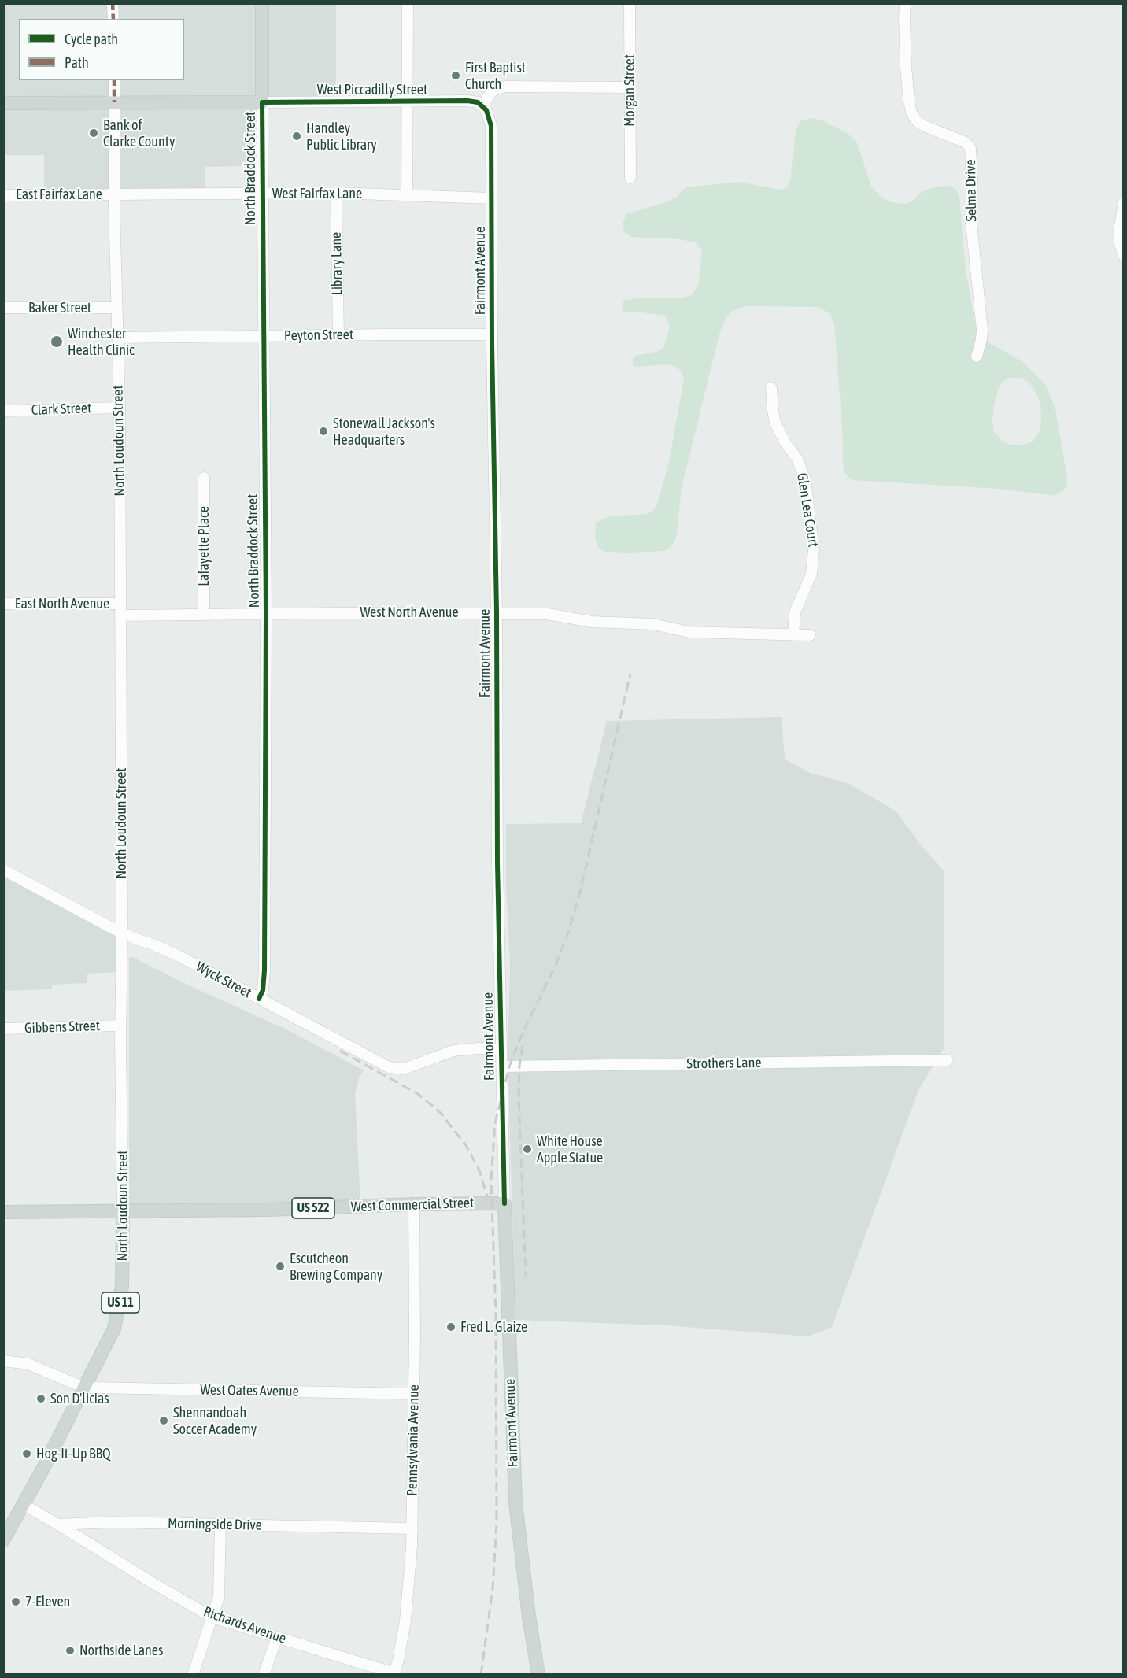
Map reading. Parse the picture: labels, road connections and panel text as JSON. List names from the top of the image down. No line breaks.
{"streets":{"main road":["West Piccadilly Street","North Braddock Street","Fairmont Avenue","North Loudoun Street","West Commercial Street","US 522","US 11"],"street":["Morgan Street","Selma Drive","West Fairfax Lane","East Fairfax Lane","Library Lane","Baker Street","Peyton Street","Clark Street","Glen Lea Court","Lafayette Place","East North Avenue","West North Avenue","Wyck Street","Gibbens Street","Strothers Lane","West Oates Avenue","Pennsylvania Avenue","Morningside Drive","Richards Avenue"]},"crossings":[["West Piccadilly Street","North Braddock Street"],["West Piccadilly Street","Fairmont Avenue"],["West Piccadilly Street","North Loudoun Street"],["North Braddock Street","West Fairfax Lane"],["North Braddock Street","Peyton Street"],["North Braddock Street","West North Avenue"],["North Braddock Street","Wyck Street"],["West Fairfax Lane","East Fairfax Lane"],["West Fairfax Lane","Library Lane"],["West Fairfax Lane","Fairmont Avenue"],["West Fairfax Lane","North Loudoun Street"],["East Fairfax Lane","North Loudoun Street"],["Library Lane","Peyton Street"],["Fairmont Avenue","Peyton Street"],["Fairmont Avenue","West North Avenue"],["Fairmont Avenue","Wyck Street"],["Fairmont Avenue","Strothers Lane"],["Fairmont Avenue","West Commercial Street"],["Baker Street","North Loudoun Street"],["Peyton Street","North Loudoun Street"],["Clark Street","North Loudoun Street"],["North Loudoun Street","East North Avenue"],["North Loudoun Street","West North Avenue"],["North Loudoun Street","Wyck Street"],["North Loudoun Street","Gibbens Street"],["North Loudoun Street","West Commercial Street"],["North Loudoun Street","West Oates Avenue"],["Glen Lea Court","West North Avenue"],["Lafayette Place","West North Avenue"],["West Commercial Street","Pennsylvania Avenue"],["West Oates Avenue","Pennsylvania Avenue"],["Pennsylvania Avenue","Morningside Drive"],["Pennsylvania Avenue","Richards Avenue"],["Morningside Drive","Richards Avenue"]],"places":["First Baptist Church","Bank of Clarke County","Handley Public Library","Winchester Health Clinic","Stonewall Jackson's Headquarters","White House Apple Statue","Escutcheon Brewing Company","Fred L. Glaize","Son D'licias","Shennandoah Soccer Academy","Hog-It-Up BBQ","7-Eleven","Northside Lanes"],"legend":["Cycle path","Path"]}
